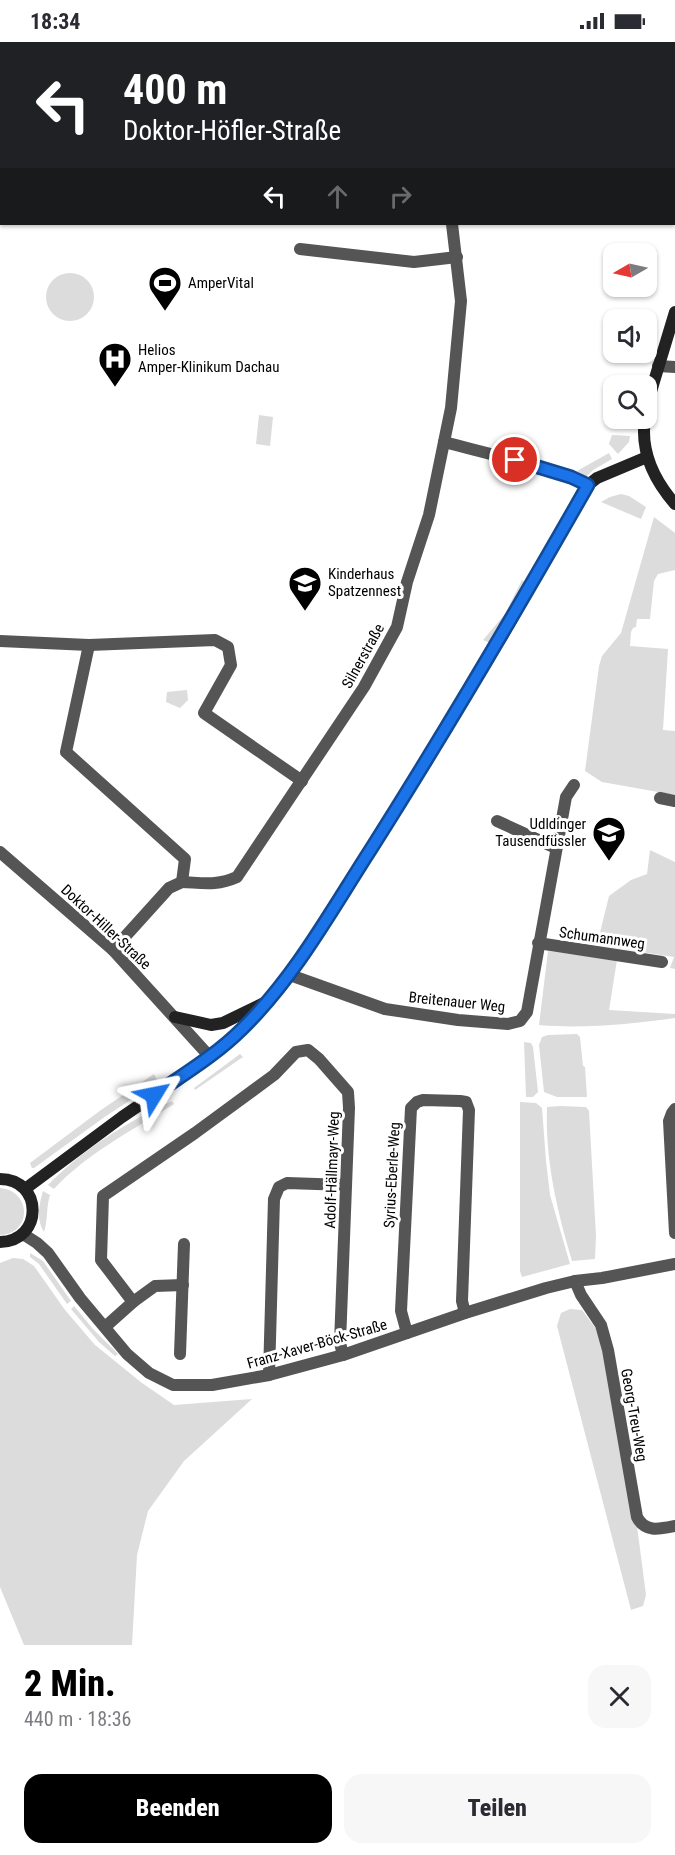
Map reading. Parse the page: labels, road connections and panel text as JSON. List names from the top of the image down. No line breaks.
{"streets":{"street":["Silnerstraße","Doktor-Hiller-Straße","Schumannweg","Breitenauer Weg","Adolf-Hällmayr-Weg","Syrius-Eberle-Weg","Franz-Xaver-Böck-Straße","Georg-Treu-Weg"]},"crossings":[["Schumannweg","Breitenauer Weg"],["Adolf-Hällmayr-Weg","Franz-Xaver-Böck-Straße"],["Syrius-Eberle-Weg","Franz-Xaver-Böck-Straße"],["Franz-Xaver-Böck-Straße","Georg-Treu-Weg"]],"places":{"sports":["AmperVital"],"hospital":["Helios Amper-Klinikum Dachau"],"school or university":["Kinderhaus Spatzennest","Udldinger Tausendfüssler"]},"north":"left","page":{"status":"18:34","turn":["400 m","Doktor-Höfler-Straße"],"heading":["2 Min.","440 m · 18:36"],"buttons":["Beenden","Teilen"]}}
